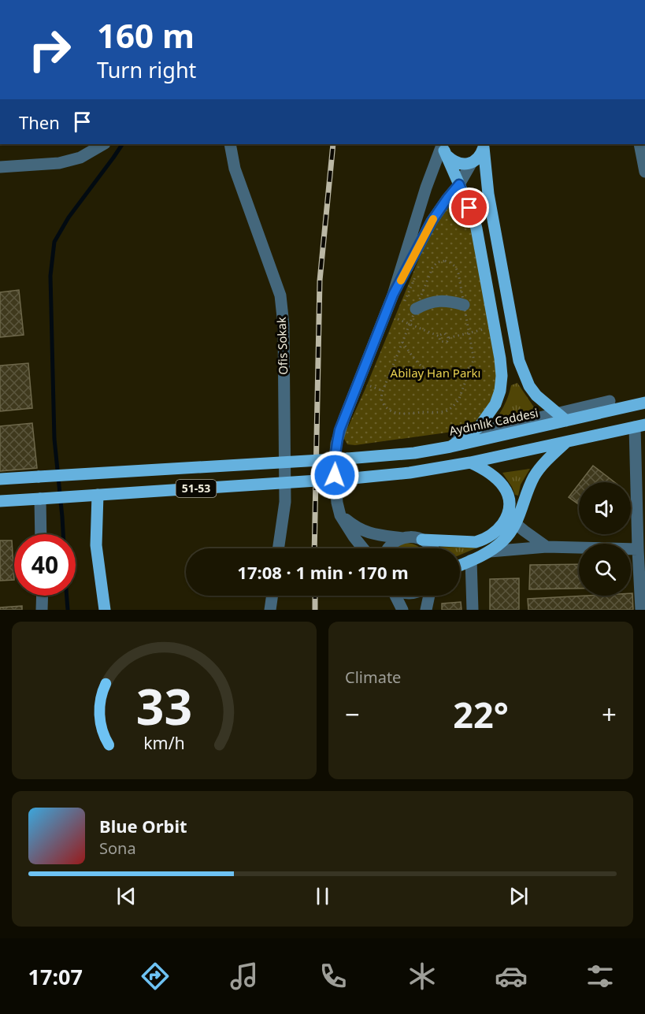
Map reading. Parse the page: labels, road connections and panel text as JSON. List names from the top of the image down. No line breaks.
{"streets":{"main road":["Aydınlık Caddesi","51-53"],"street":["Ofis Sokak"]},"parks":["Abilay Han Parkı"],"page":{"turn":["160 m","Turn right"],"then":"Then","limit":"40","trip":"17:08 · 1 min · 170 m","tile":"Climate","heat":["−","22°","+"],"song":["Blue Orbit","Sona"],"tabs":"17:07","gauge":["33","km/h"]}}
